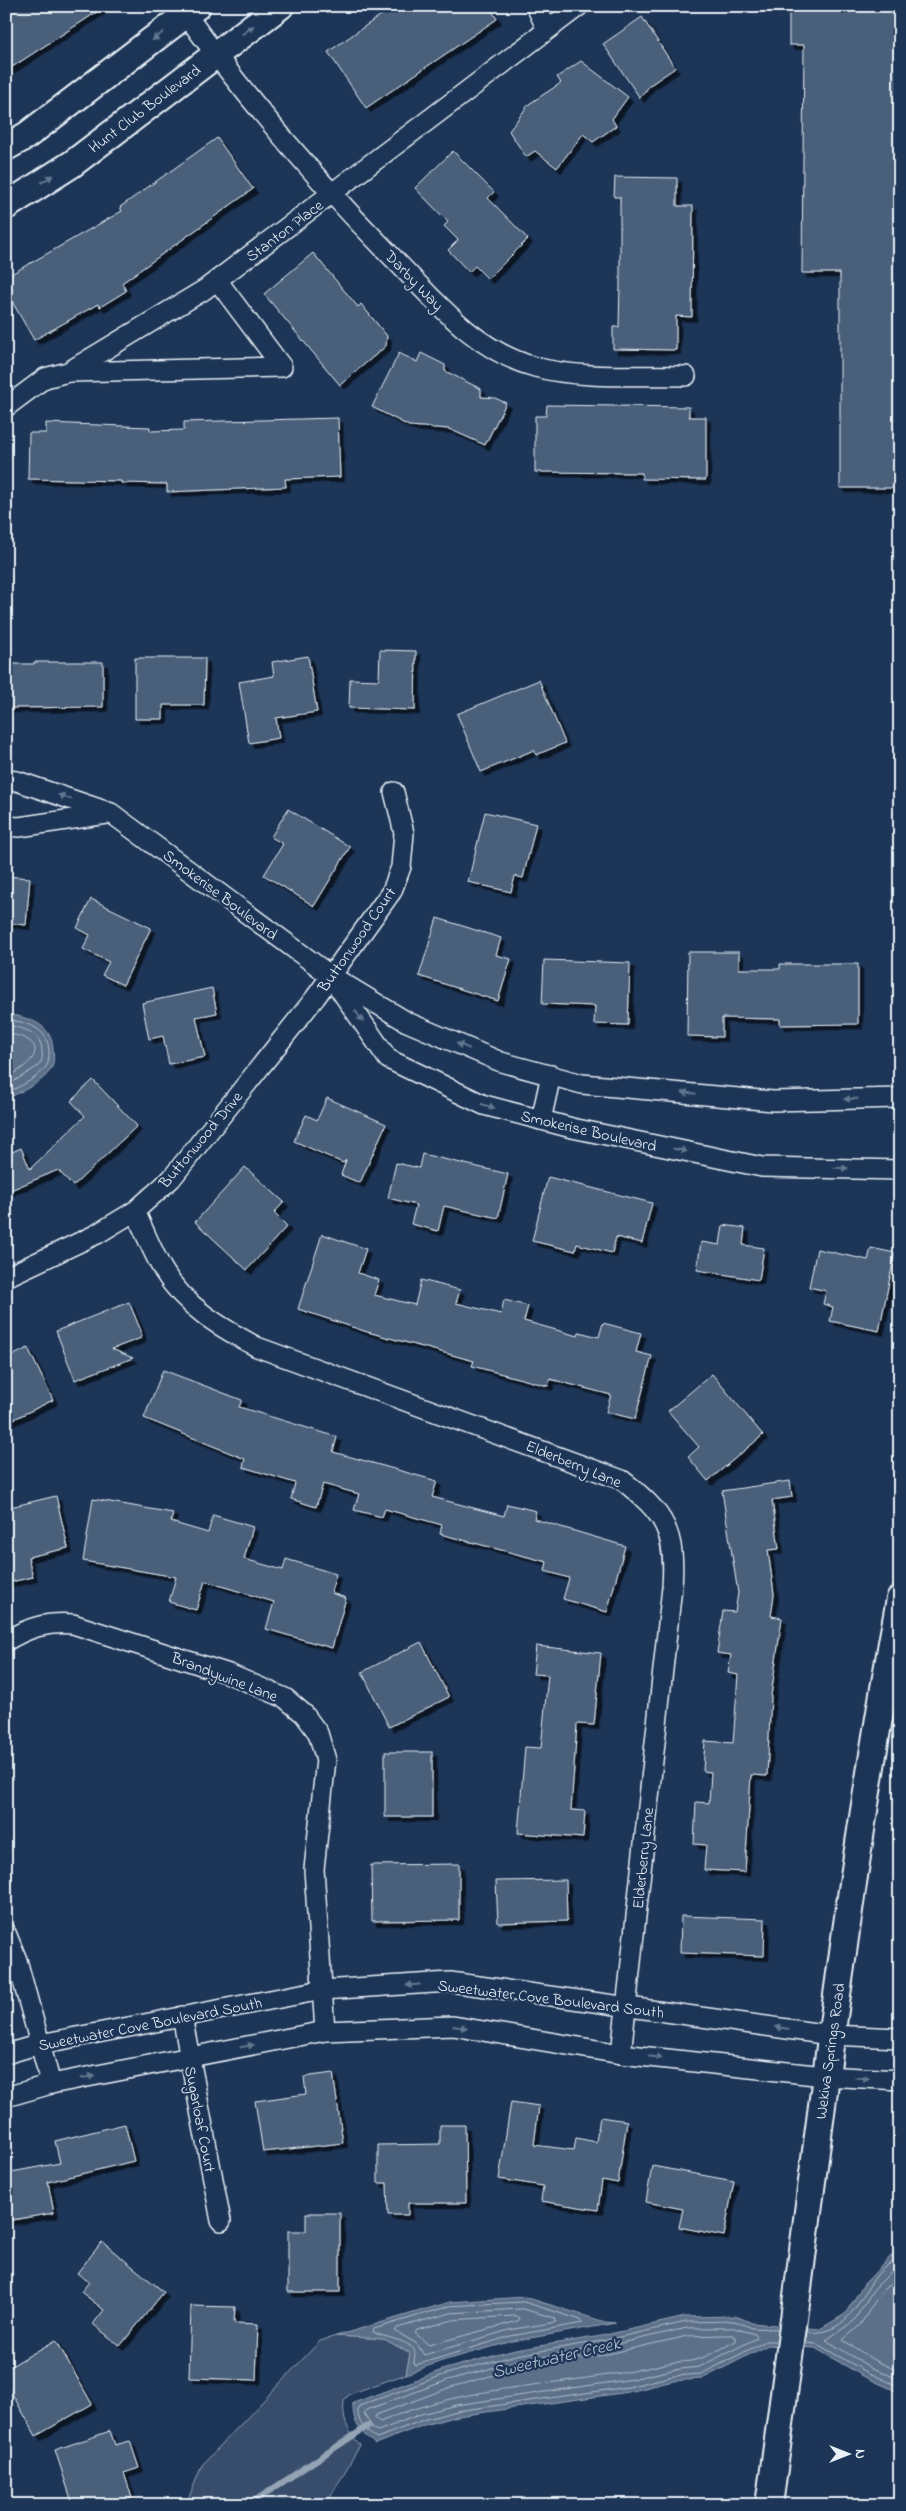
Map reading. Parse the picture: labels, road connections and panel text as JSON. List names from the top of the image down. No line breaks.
{"streets":{"main road":["Hunt Club Boulevard","Wekiva Springs Road"],"street":["Stanton Place","Darby Way","Smokerise Boulevard","Buttonwood Court","Buttonwood Drive","Elderberry Lane","Brandywine Lane","Sweetwater Cove Boulevard South","Sugarloaf Court"]},"crossings":[["Hunt Club Boulevard","Darby Way"],["Stanton Place","Darby Way"],["Smokerise Boulevard","Buttonwood Court"],["Buttonwood Court","Buttonwood Drive"],["Buttonwood Drive","Elderberry Lane"],["Elderberry Lane","Sweetwater Cove Boulevard South"],["Brandywine Lane","Sweetwater Cove Boulevard South"],["Sweetwater Cove Boulevard South","Wekiva Springs Road"],["Sweetwater Cove Boulevard South","Sugarloaf Court"]],"water":["Sweetwater Creek"],"north":"right"}
